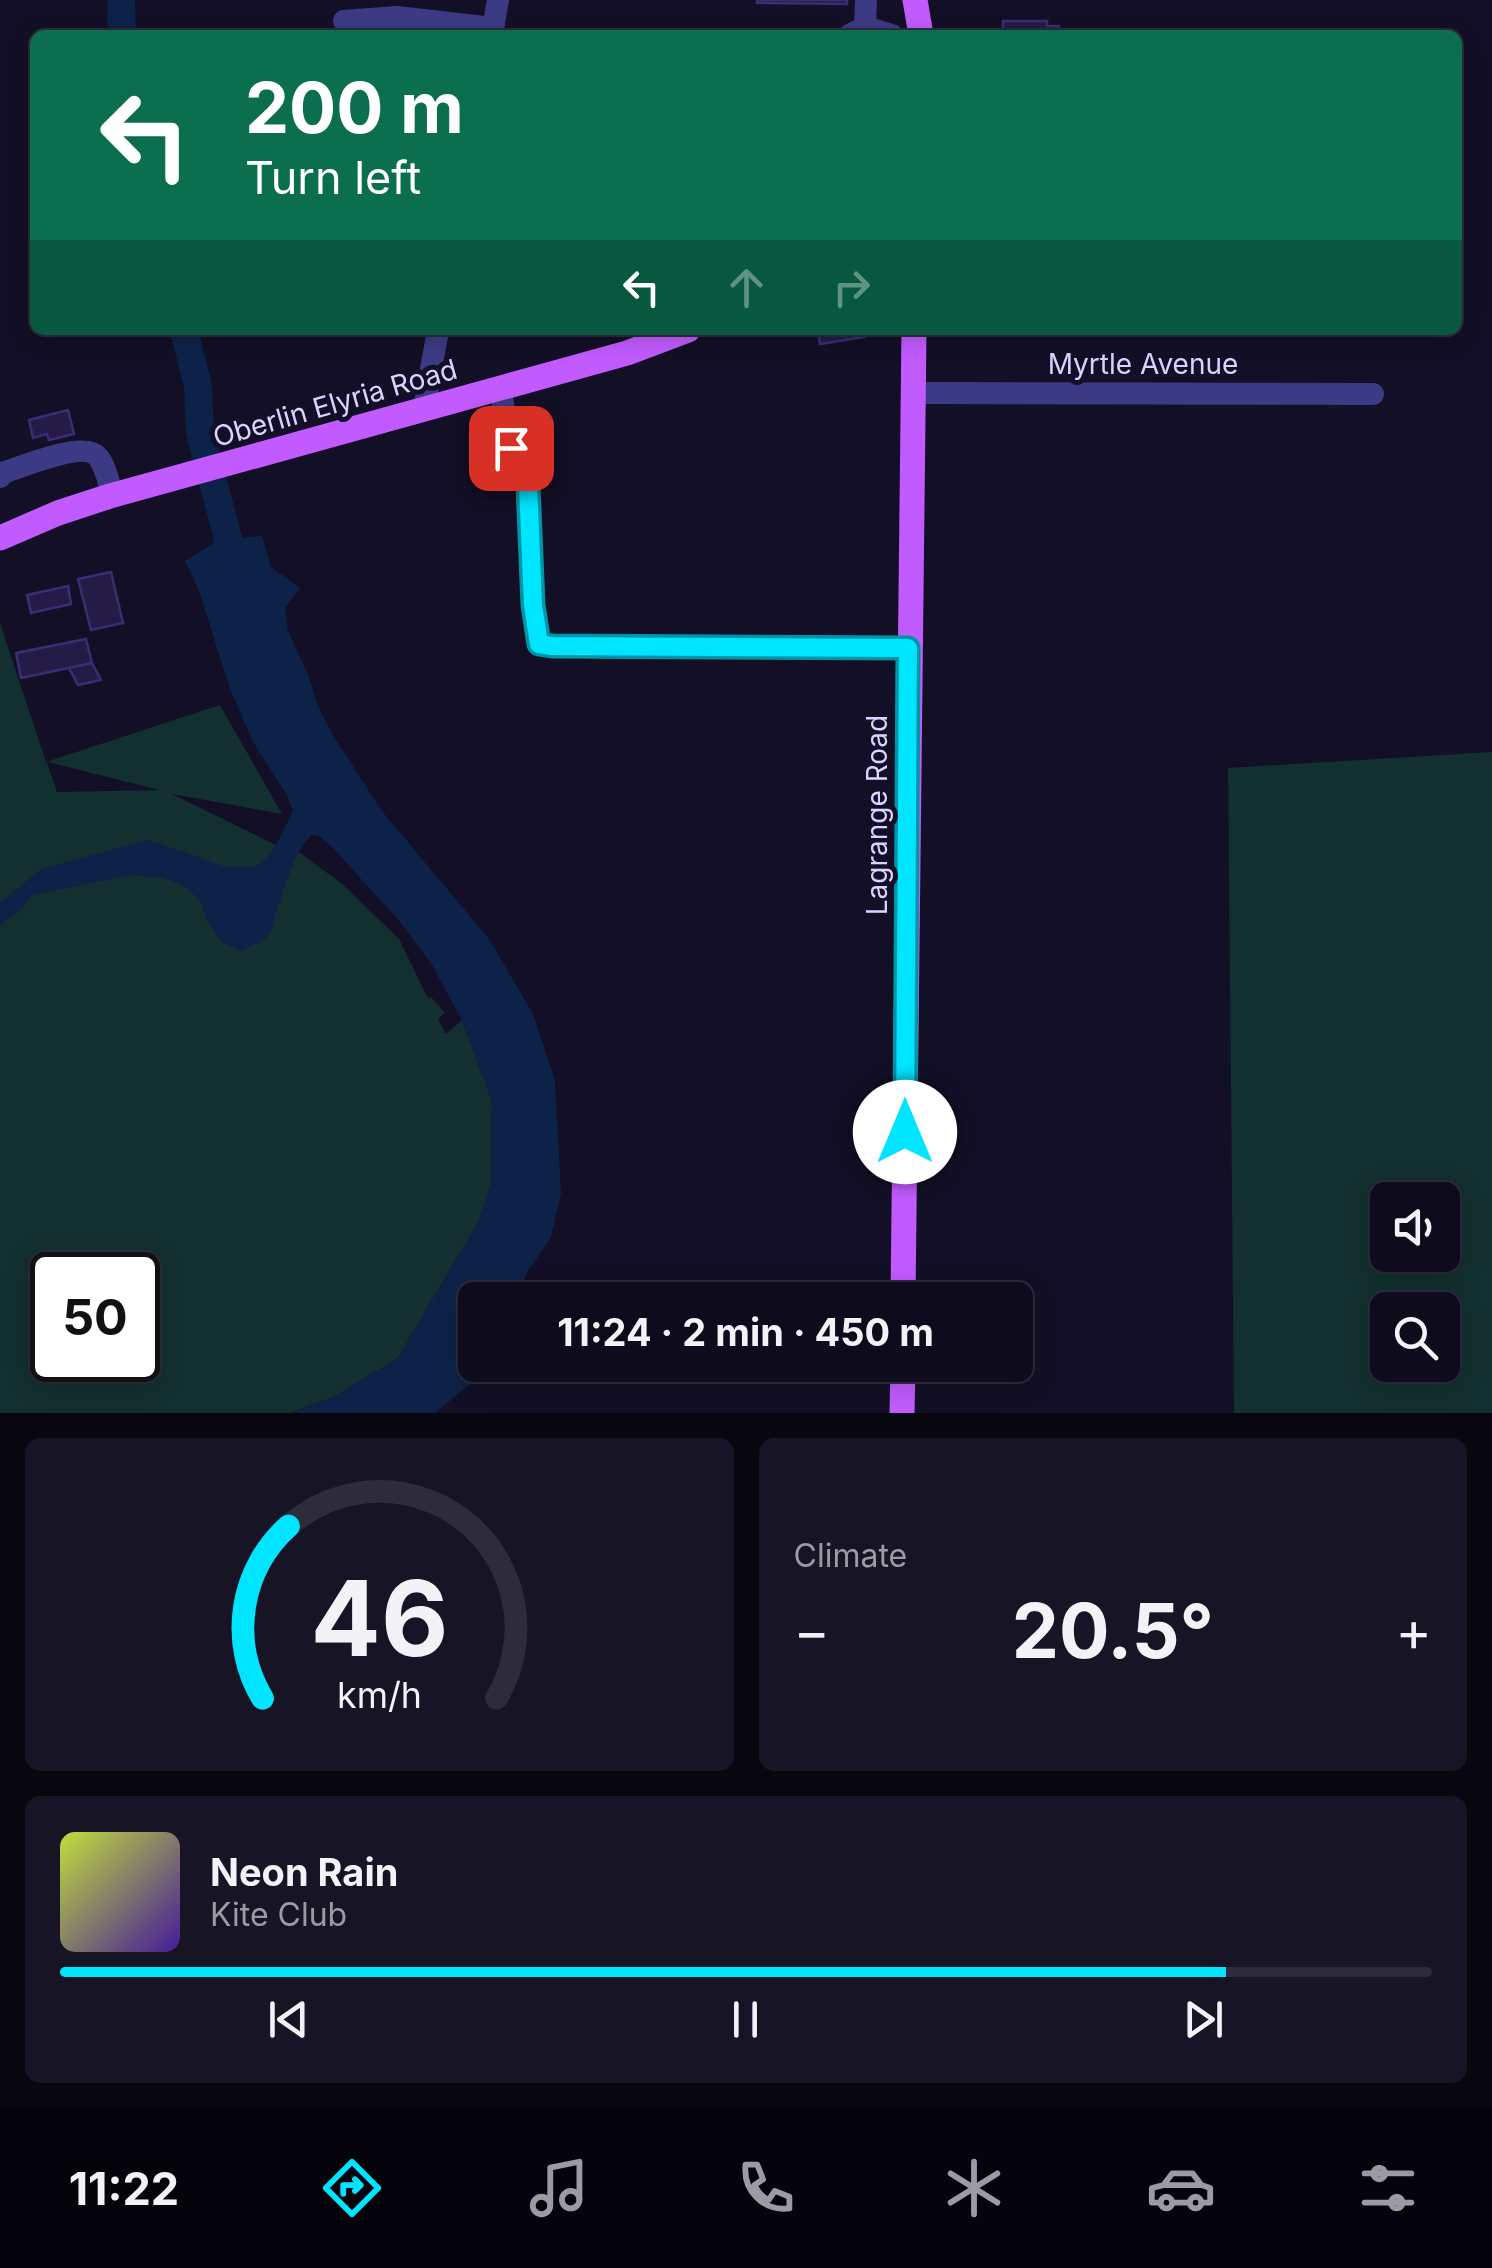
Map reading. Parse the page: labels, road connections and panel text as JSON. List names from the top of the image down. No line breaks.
{"streets":{"main road":["Oberlin Elyria Road","Lagrange Road"],"street":["Myrtle Avenue"]},"crossings":[["Myrtle Avenue","Lagrange Road"]],"page":{"turn":["200 m","Turn left"],"limit":"50","trip":"11:24 · 2 min · 450 m","tile":"Climate","heat":["−","20.5°","+"],"song":["Neon Rain","Kite Club"],"tabs":"11:22","gauge":["46","km/h"]}}
